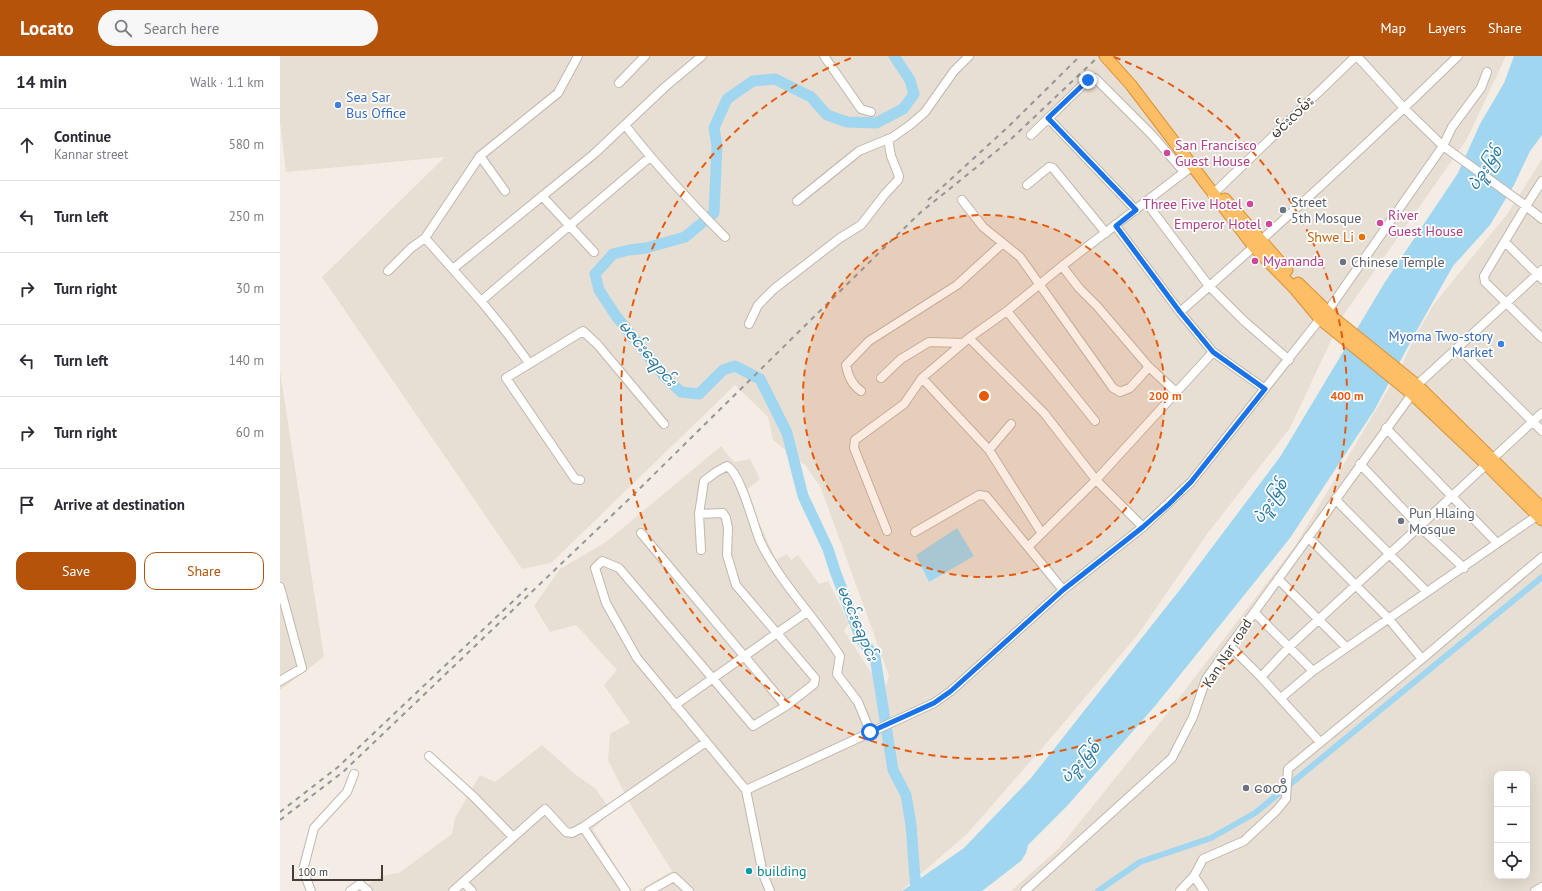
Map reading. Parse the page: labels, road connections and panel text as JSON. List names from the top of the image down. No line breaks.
{"streets":{"street":["မင်းလမ်း","Kan Nar road"]},"water":["ပဲခူးမြစ်","မဇင်းချောင်း"],"places":["Sea Sar Bus Office","San Francisco Guest House","Three Five Hotel","Street 5th Mosque","River Guest House","Emperor Hotel","Shwe Li","Myananda","Chinese Temple","Myoma Two-story Market","Pun Hlaing Mosque","စေတီ","building"],"scale_bar":"100 m","page":{"header":"Locato","search":"Search here","nav":["Map","Layers","Share"],"heading":["14 min","Walk · 1.1 km"],"list":[["Continue","Kannar street","580 m"],["Turn left","250 m"],["Turn right","30 m"],["Turn left","140 m"],["Turn right","60 m"],"Arrive at destination"],"buttons":["Save","Share"],"map_buttons":["+","−"],"scale":"100 m"},"rings":["200 m","400 m"]}
